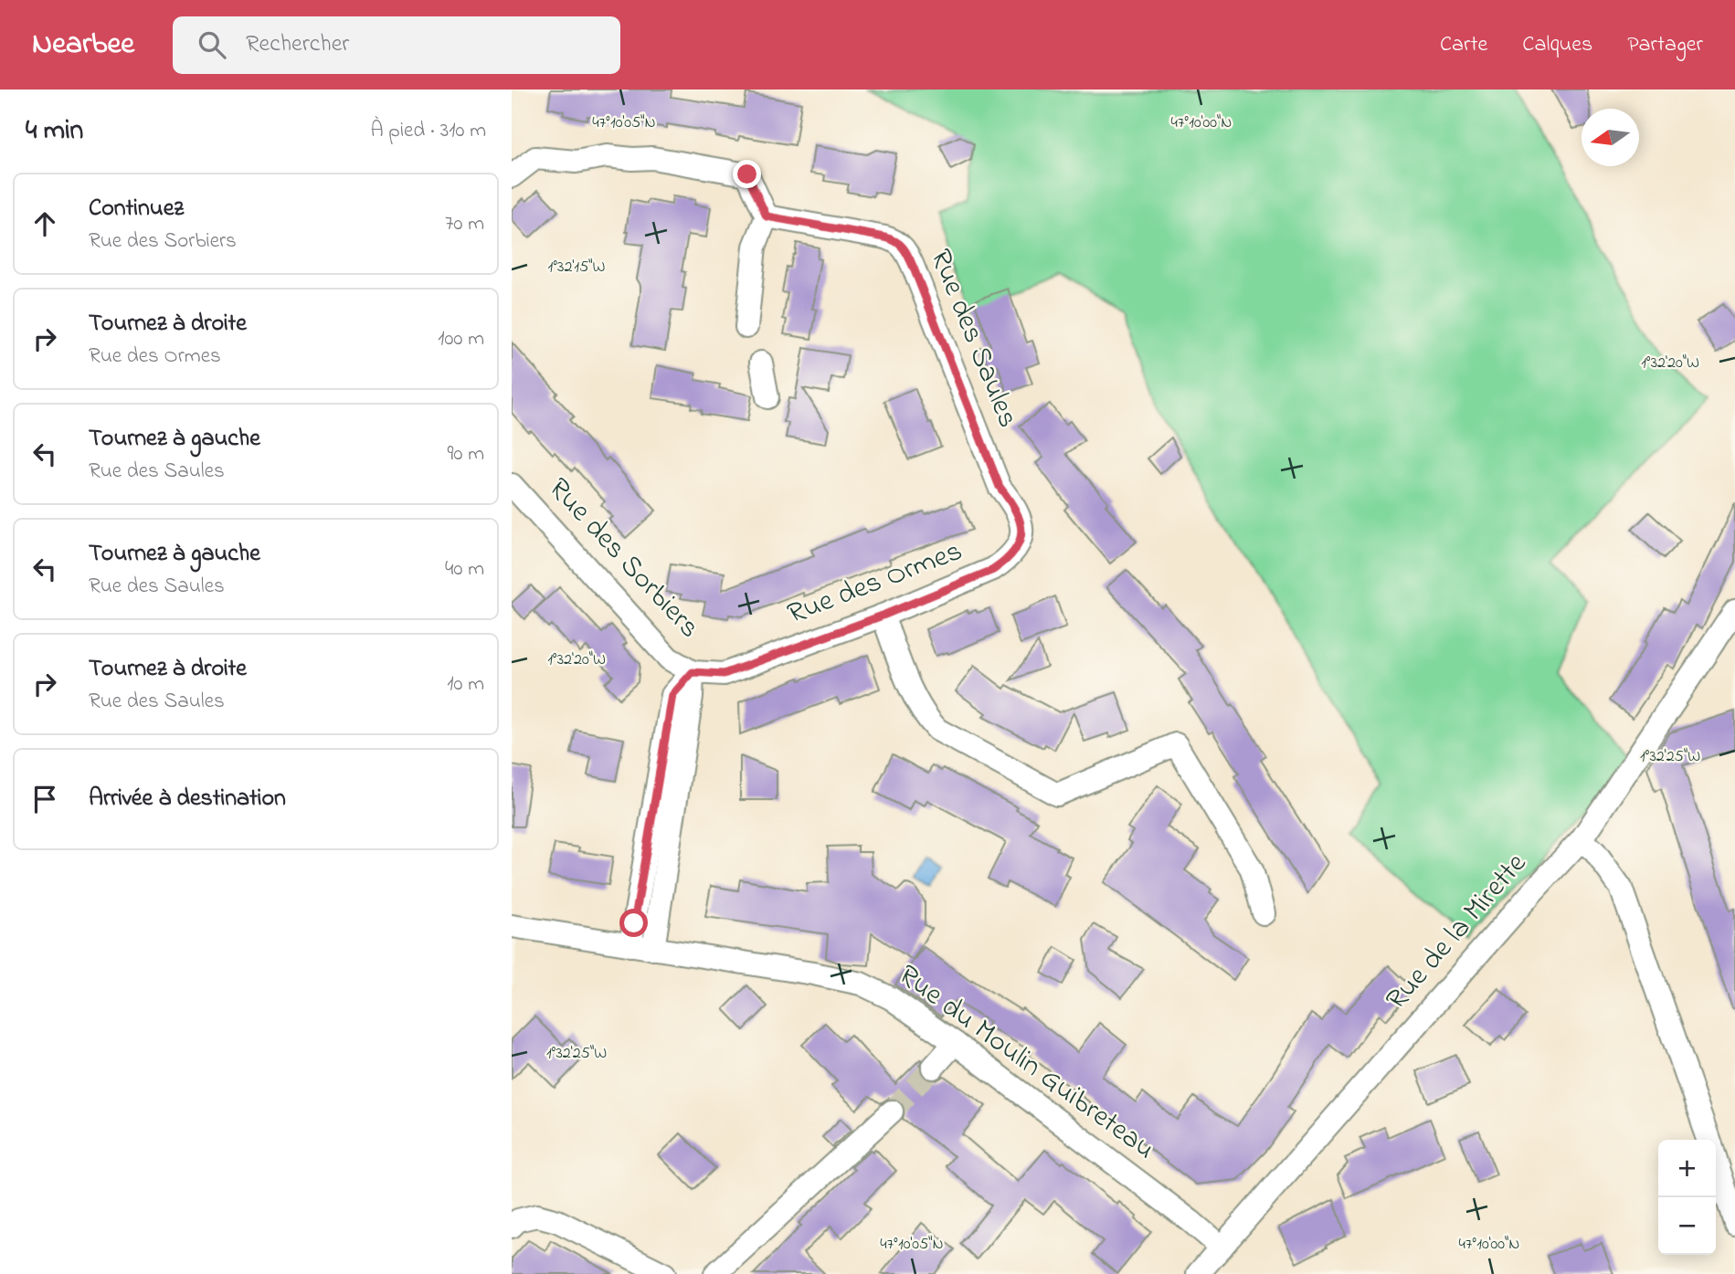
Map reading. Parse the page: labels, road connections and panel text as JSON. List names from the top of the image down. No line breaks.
{"streets":{"street":["Rue des Saules","Rue des Sorbiers","Rue des Ormes","Rue de la Mirette","Rue du Moulin Guibreteau"]},"crossings":[["Rue des Saules","Rue des Ormes"],["Rue des Sorbiers","Rue des Ormes"],["Rue des Sorbiers","Rue du Moulin Guibreteau"],["Rue de la Mirette","Rue du Moulin Guibreteau"]],"north":"left","page":{"header":"Nearbee","search":"Rechercher","nav":["Carte","Calques","Partager"],"heading":["4 min","À pied · 310 m"],"list":[["Continuez","Rue des Sorbiers","70 m"],["Tournez à droite","Rue des Ormes","100 m"],["Tournez à gauche","Rue des Saules","90 m"],["Tournez à gauche","Rue des Saules","40 m"],["Tournez à droite","Rue des Saules","10 m"],"Arrivée à destination"],"map_buttons":["+","−"]},"coordinates":["47°10'05\"N","47°10'00\"N","1°32'15\"W","1°32'20\"W","1°32'25\"W"]}
